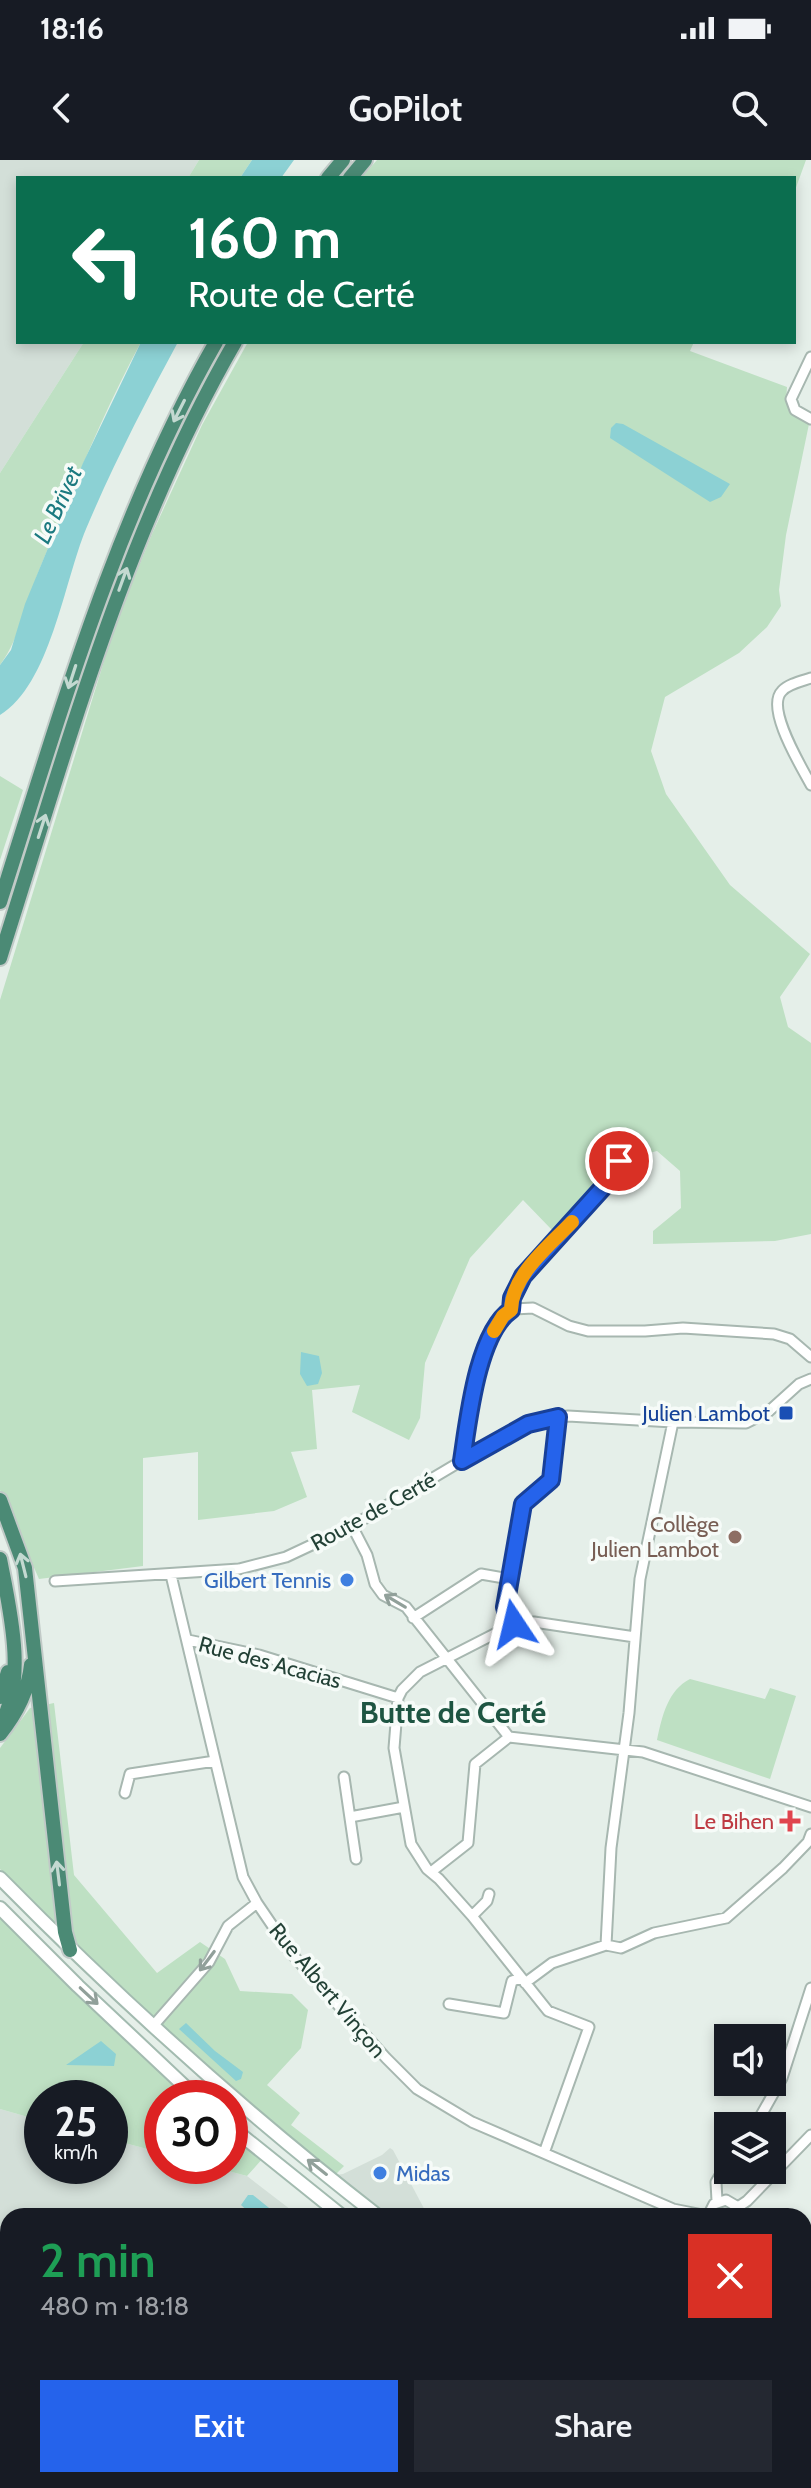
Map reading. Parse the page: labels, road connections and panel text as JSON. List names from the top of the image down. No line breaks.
{"streets":{"street":["Route de Certé","Rue des Acacias","Rue Albert Vinçon"]},"crossings":[["Route de Certé","Rue Albert Vinçon"],["Rue des Acacias","Rue Albert Vinçon"]],"districts":["Butte de Certé"],"water":["Le Brivet"],"places":{"transit":["Julien Lambot"],"other":["Collège Julien Lambot","Gilbert Tennis","Midas"],"health":["Le Bihen"]},"page":{"status":"18:16","header":"GoPilot","turn":["160 m","Route de Certé"],"speed":"25 km/h","limit":"30","heading":["2 min","480 m · 18:18"],"buttons":["Exit","Share"]}}
